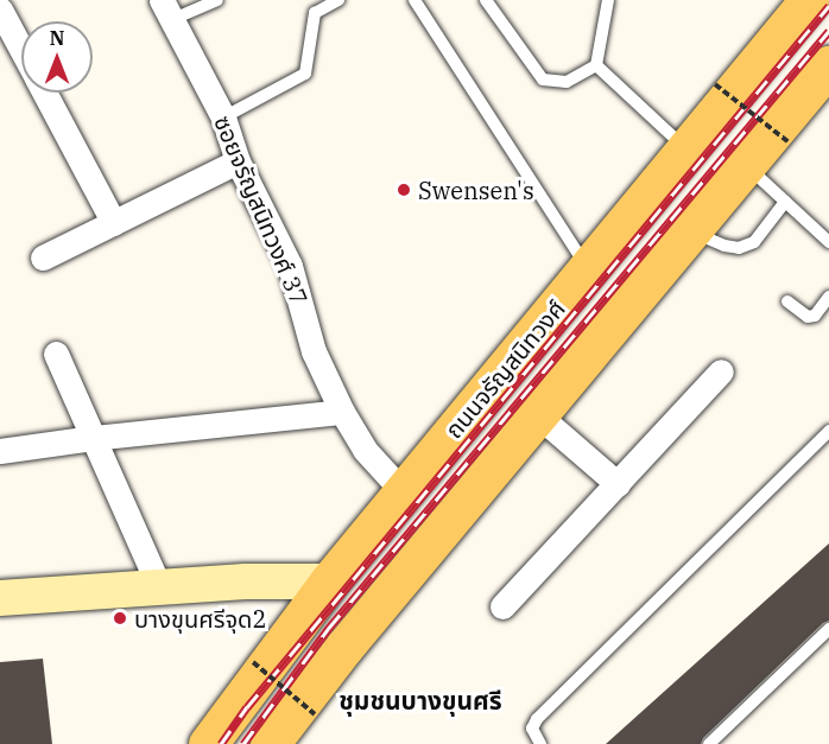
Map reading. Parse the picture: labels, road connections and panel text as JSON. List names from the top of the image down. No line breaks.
{"streets":{"main road":["ถนนจรัญสนิทวงศ์"],"street":["ซอยจรัญสนิทวงศ์ 37"]},"crossings":[["ซอยจรัญสนิทวงศ์ 37","ถนนจรัญสนิทวงศ์"]],"districts":["ชุมชนบางขุนศรี"],"places":["Swensen's","บางขุนศรีจุด2"],"north":"top"}
